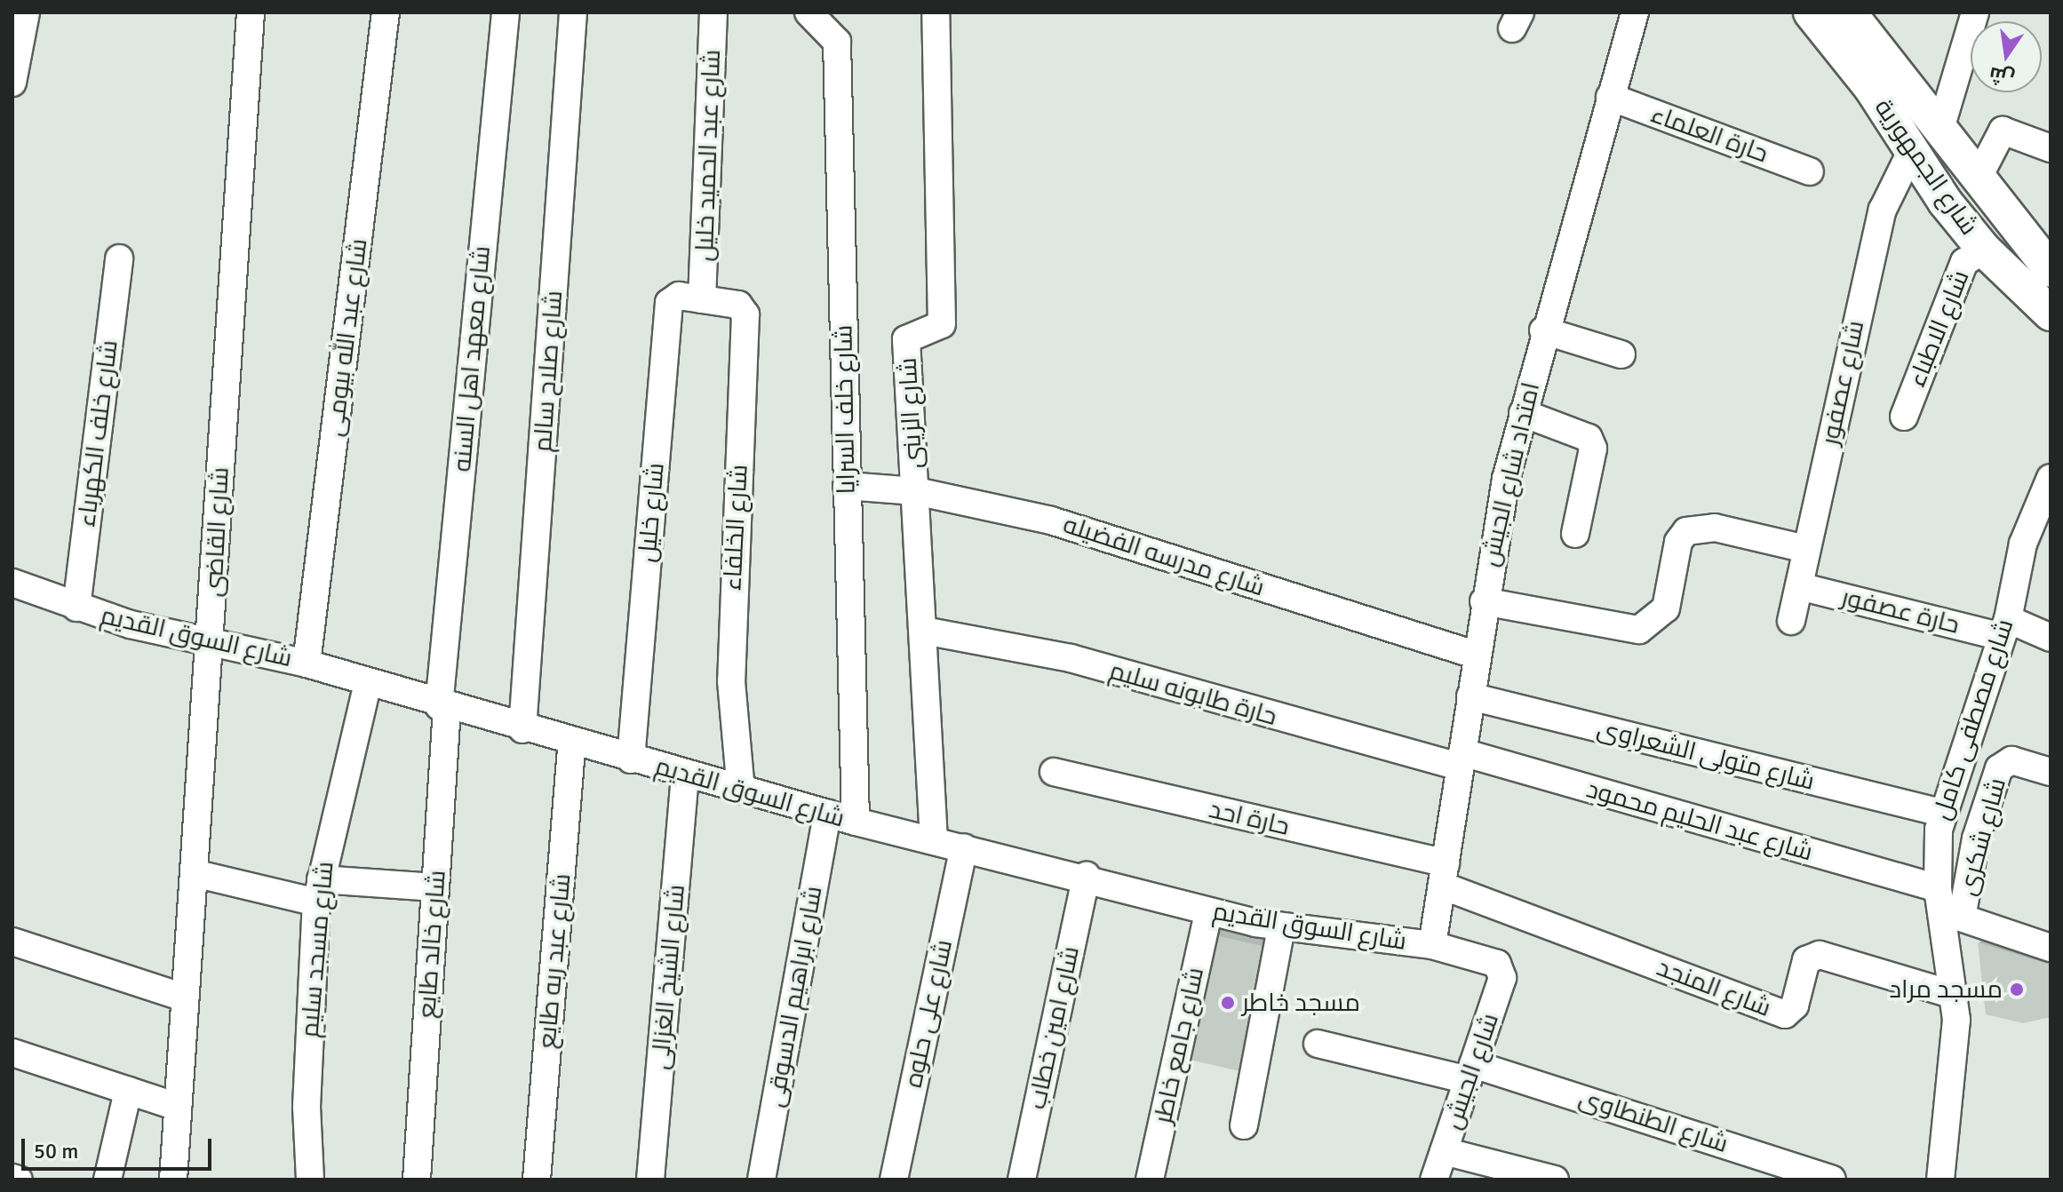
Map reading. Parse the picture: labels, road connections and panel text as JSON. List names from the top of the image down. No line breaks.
{"streets":{"street":["حارة العلماء","شارع عبد الحميد خليل","شارع الجمهورية","شارع الاطباء","شارع عبد الله بيومى","شارع معهد اهل السنه","شارع صلاح سالم","شارع عصفور","شارع خلف السرايا","شارع الزينى","شارع خلف الكهرباء","امتداد شارع الجيش","شارع خليل","شارع الخلفاء","شارع القاضى","شارع مدرسه الفضيله","حارة عصفور","شارع السوق القديم","حارة طابونه سليم","شارع مصطفى كامل","شارع متولى الشعراوى","حارة احد","شارع عبد الحليم محمود","شارع شكرى","شارع خالد طايع","شارع مسجد سليم","شارع عبد ربه طايع","شارع الشيخ الغزالى","شارع المنجد","شارع ابراهيم الدسوقى","شارع على حلوه","شارع امين خطاب","شارع جامع خاطر","شارع الجيش","شارع الطنطاوى"]},"crossings":[["حارة العلماء","امتداد شارع الجيش"],["شارع عبد الحميد خليل","شارع خليل"],["شارع عبد الحميد خليل","شارع الخلفاء"],["شارع الجمهورية","شارع الاطباء"],["شارع الجمهورية","شارع عصفور"],["شارع عبد الله بيومى","شارع السوق القديم"],["شارع معهد اهل السنه","شارع السوق القديم"],["شارع معهد اهل السنه","شارع خالد طايع"],["شارع صلاح سالم","شارع السوق القديم"],["شارع عصفور","حارة عصفور"],["شارع خلف السرايا","شارع مدرسه الفضيله"],["شارع خلف السرايا","شارع السوق القديم"],["شارع الزينى","شارع مدرسه الفضيله"],["شارع الزينى","شارع السوق القديم"],["شارع الزينى","حارة طابونه سليم"],["شارع خلف الكهرباء","شارع السوق القديم"],["امتداد شارع الجيش","شارع مدرسه الفضيله"],["امتداد شارع الجيش","شارع السوق القديم"],["امتداد شارع الجيش","حارة طابونه سليم"],["امتداد شارع الجيش","شارع متولى الشعراوى"],["امتداد شارع الجيش","حارة احد"],["امتداد شارع الجيش","شارع عبد الحليم محمود"],["امتداد شارع الجيش","شارع المنجد"],["شارع خليل","شارع الخلفاء"],["شارع خليل","شارع السوق القديم"],["شارع الخلفاء","شارع السوق القديم"],["شارع القاضى","شارع السوق القديم"],["حارة عصفور","شارع مصطفى كامل"],["شارع السوق القديم","شارع خالد طايع"],["شارع السوق القديم","شارع مسجد سليم"],["شارع السوق القديم","شارع عبد ربه طايع"],["شارع السوق القديم","شارع الشيخ الغزالى"],["شارع السوق القديم","شارع ابراهيم الدسوقى"],["شارع السوق القديم","شارع على حلوه"],["شارع السوق القديم","شارع امين خطاب"],["شارع السوق القديم","شارع جامع خاطر"],["شارع السوق القديم","شارع الجيش"],["حارة طابونه سليم","شارع عبد الحليم محمود"],["شارع مصطفى كامل","شارع متولى الشعراوى"],["شارع مصطفى كامل","شارع عبد الحليم محمود"],["شارع مصطفى كامل","شارع شكرى"],["شارع مصطفى كامل","شارع المنجد"],["حارة احد","شارع المنجد"],["شارع عبد الحليم محمود","شارع شكرى"],["شارع الجيش","شارع الطنطاوى"]],"places":["مسجد مراد","مسجد خاطر"],"scale_bar":"50 m","north":"bottom"}
